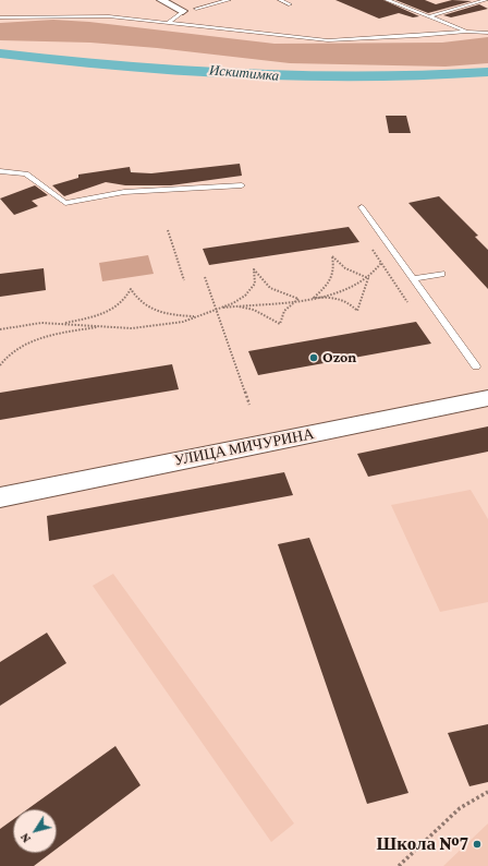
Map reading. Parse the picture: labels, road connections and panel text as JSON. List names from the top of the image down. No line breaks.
{"streets":{"street":["УЛИЦА МИЧУРИНА"]},"water":["Искитимка"],"places":["Ozon","Школа №7"],"north":"bottom left"}
